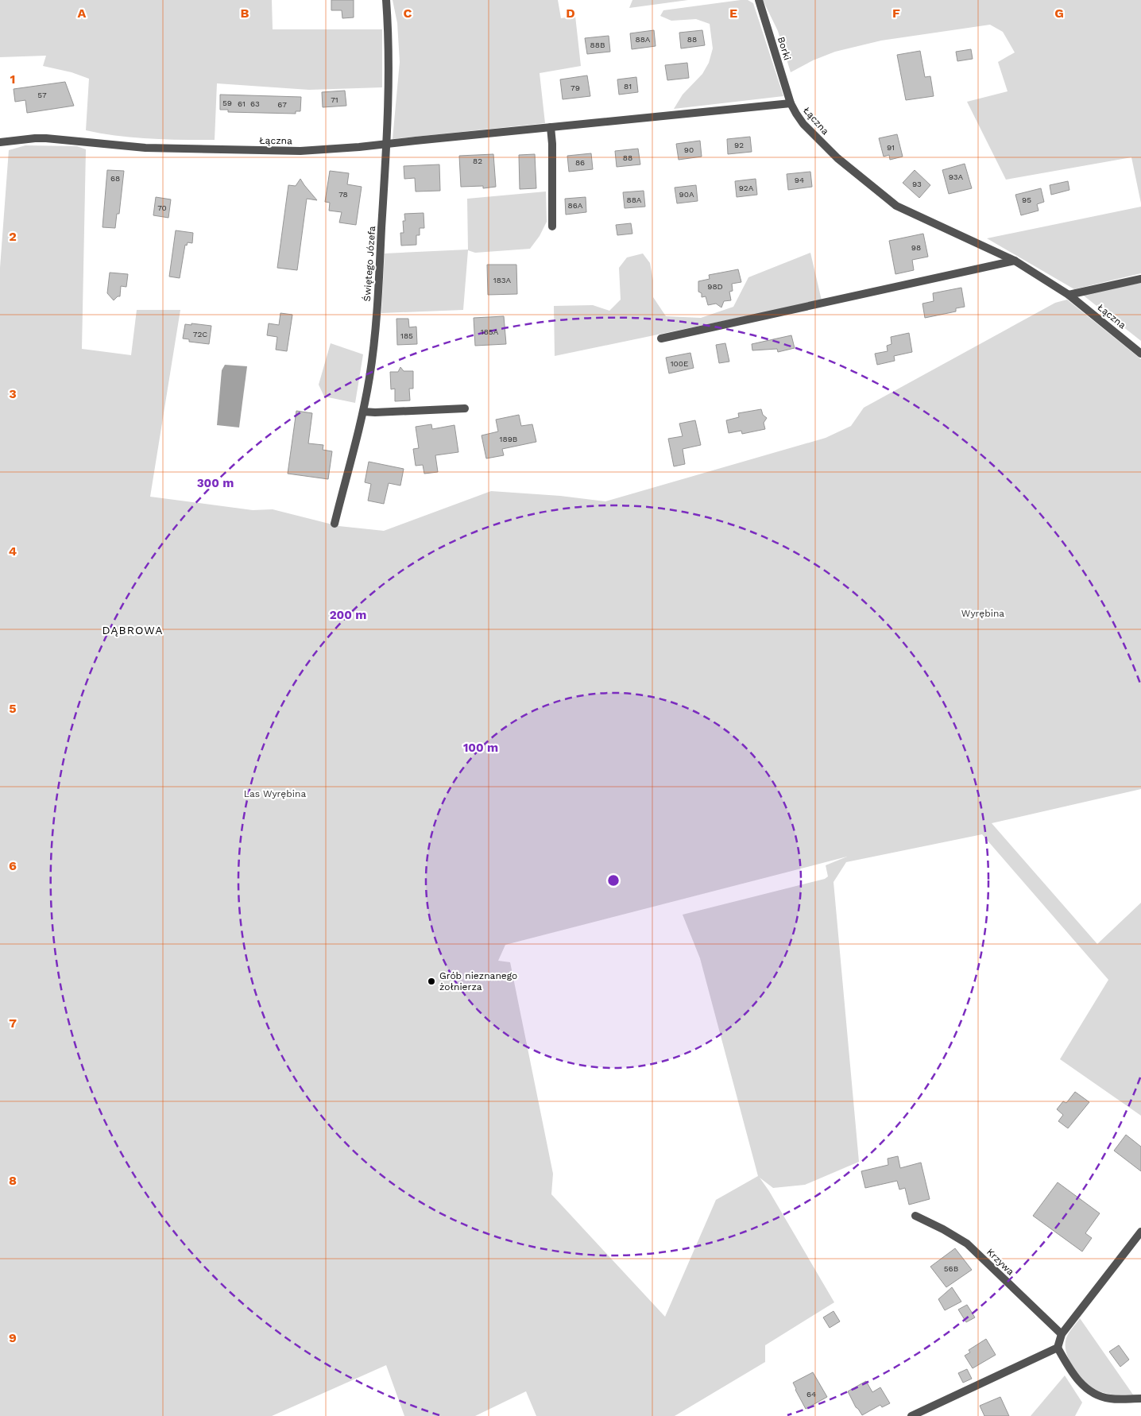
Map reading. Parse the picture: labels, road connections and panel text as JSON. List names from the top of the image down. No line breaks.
{"streets":{"street":["Borki","Łączna","Świętego Józefa","Krzywa"]},"crossings":[["Borki","Łączna"],["Łączna","Świętego Józefa"]],"districts":["DĄBROWA"],"parks":["Wyrębina","Las Wyrębina"],"places":["Grób nieznanego żołnierza"],"house_numbers":["88A","88","88B","81","79","57","71","59","61","63","67","92","91","90","88","82","86","93A","68","94","93","92A","78","90A","88A","95","86A","70","98","183A","98D","185A","72C","185","100E","189B","56B","64"],"grid":{"columns":["A","B","C","D","E","F","G"],"rows":["1","2","3","4","5","6","7","8","9"]},"rings":["300 m","200 m","100 m"]}
